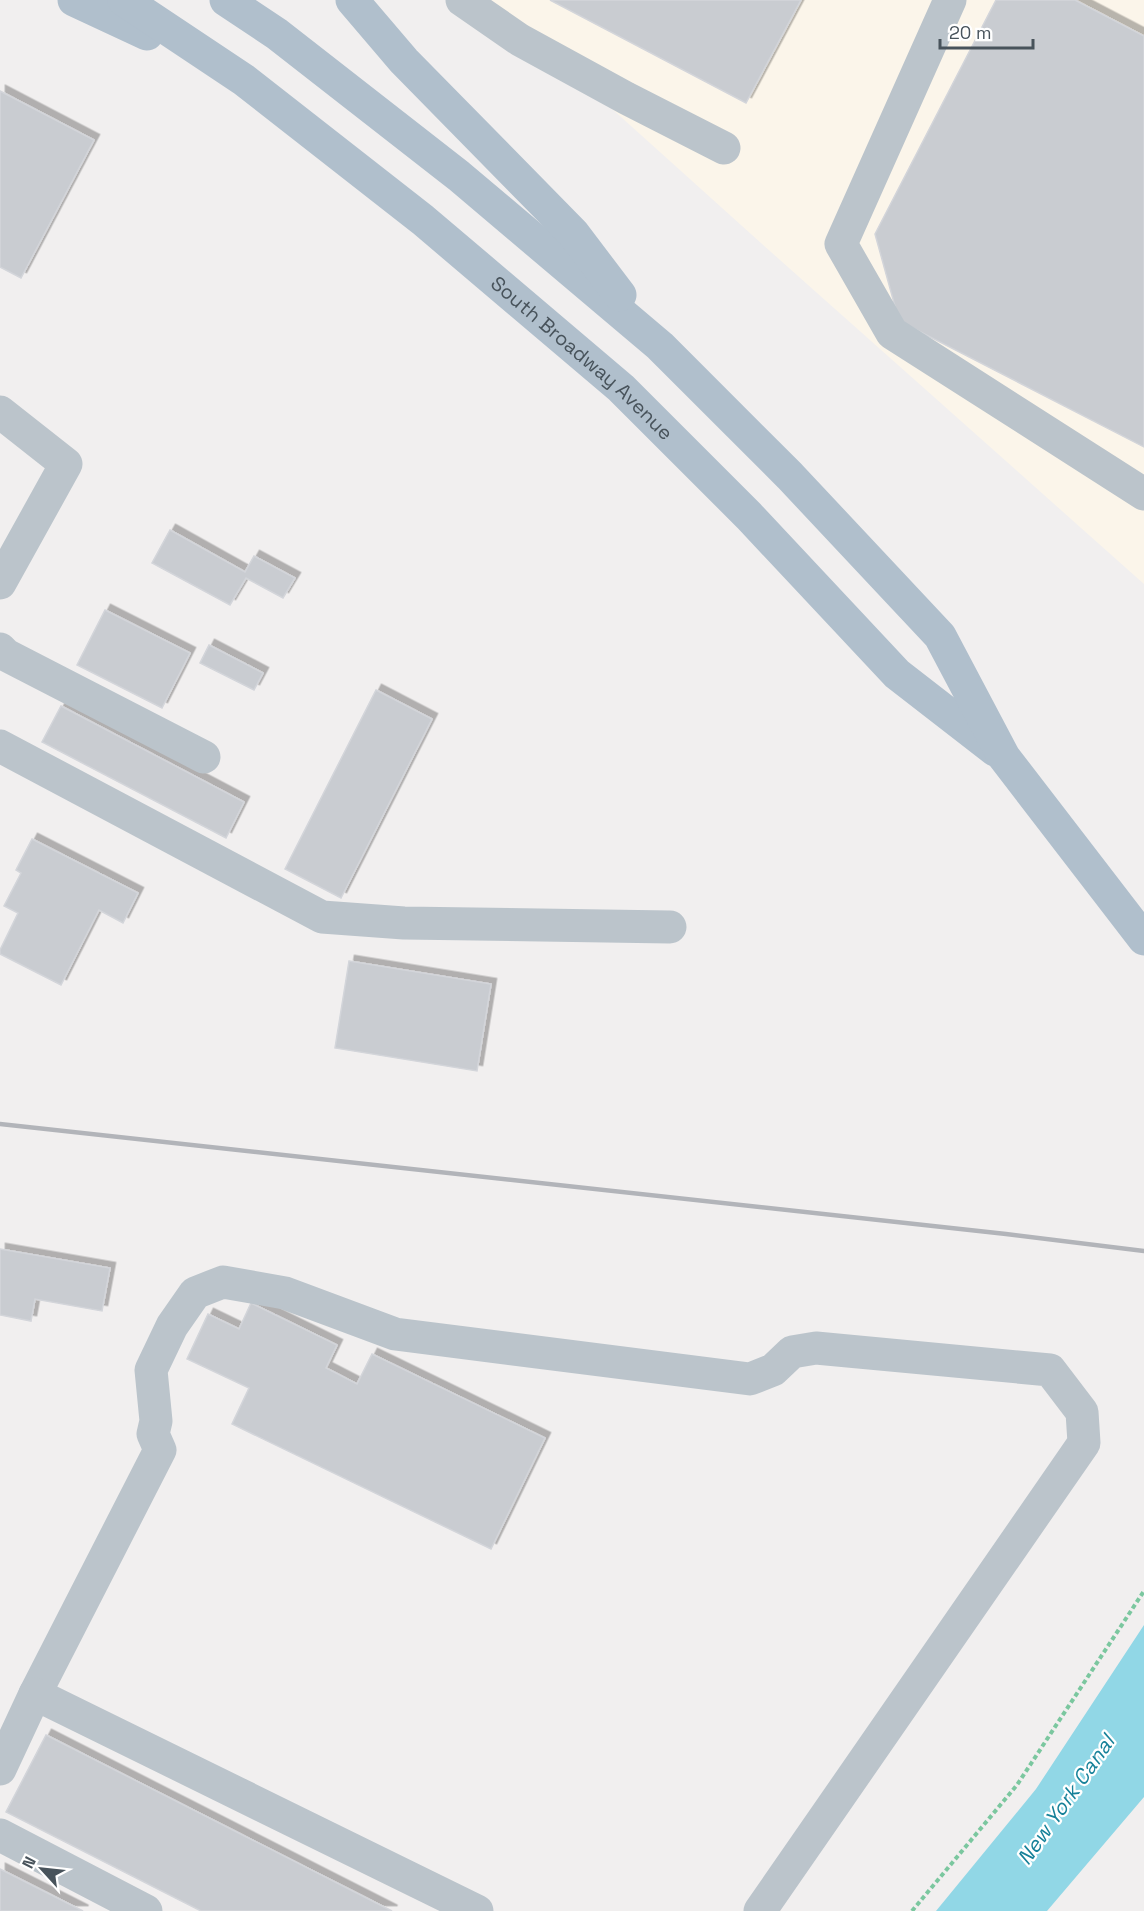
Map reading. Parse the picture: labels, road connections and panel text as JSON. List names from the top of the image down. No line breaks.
{"streets":{"main road":["South Broadway Avenue"]},"water":["New York Canal"],"scale_bar":"20 m","north":"top left"}
